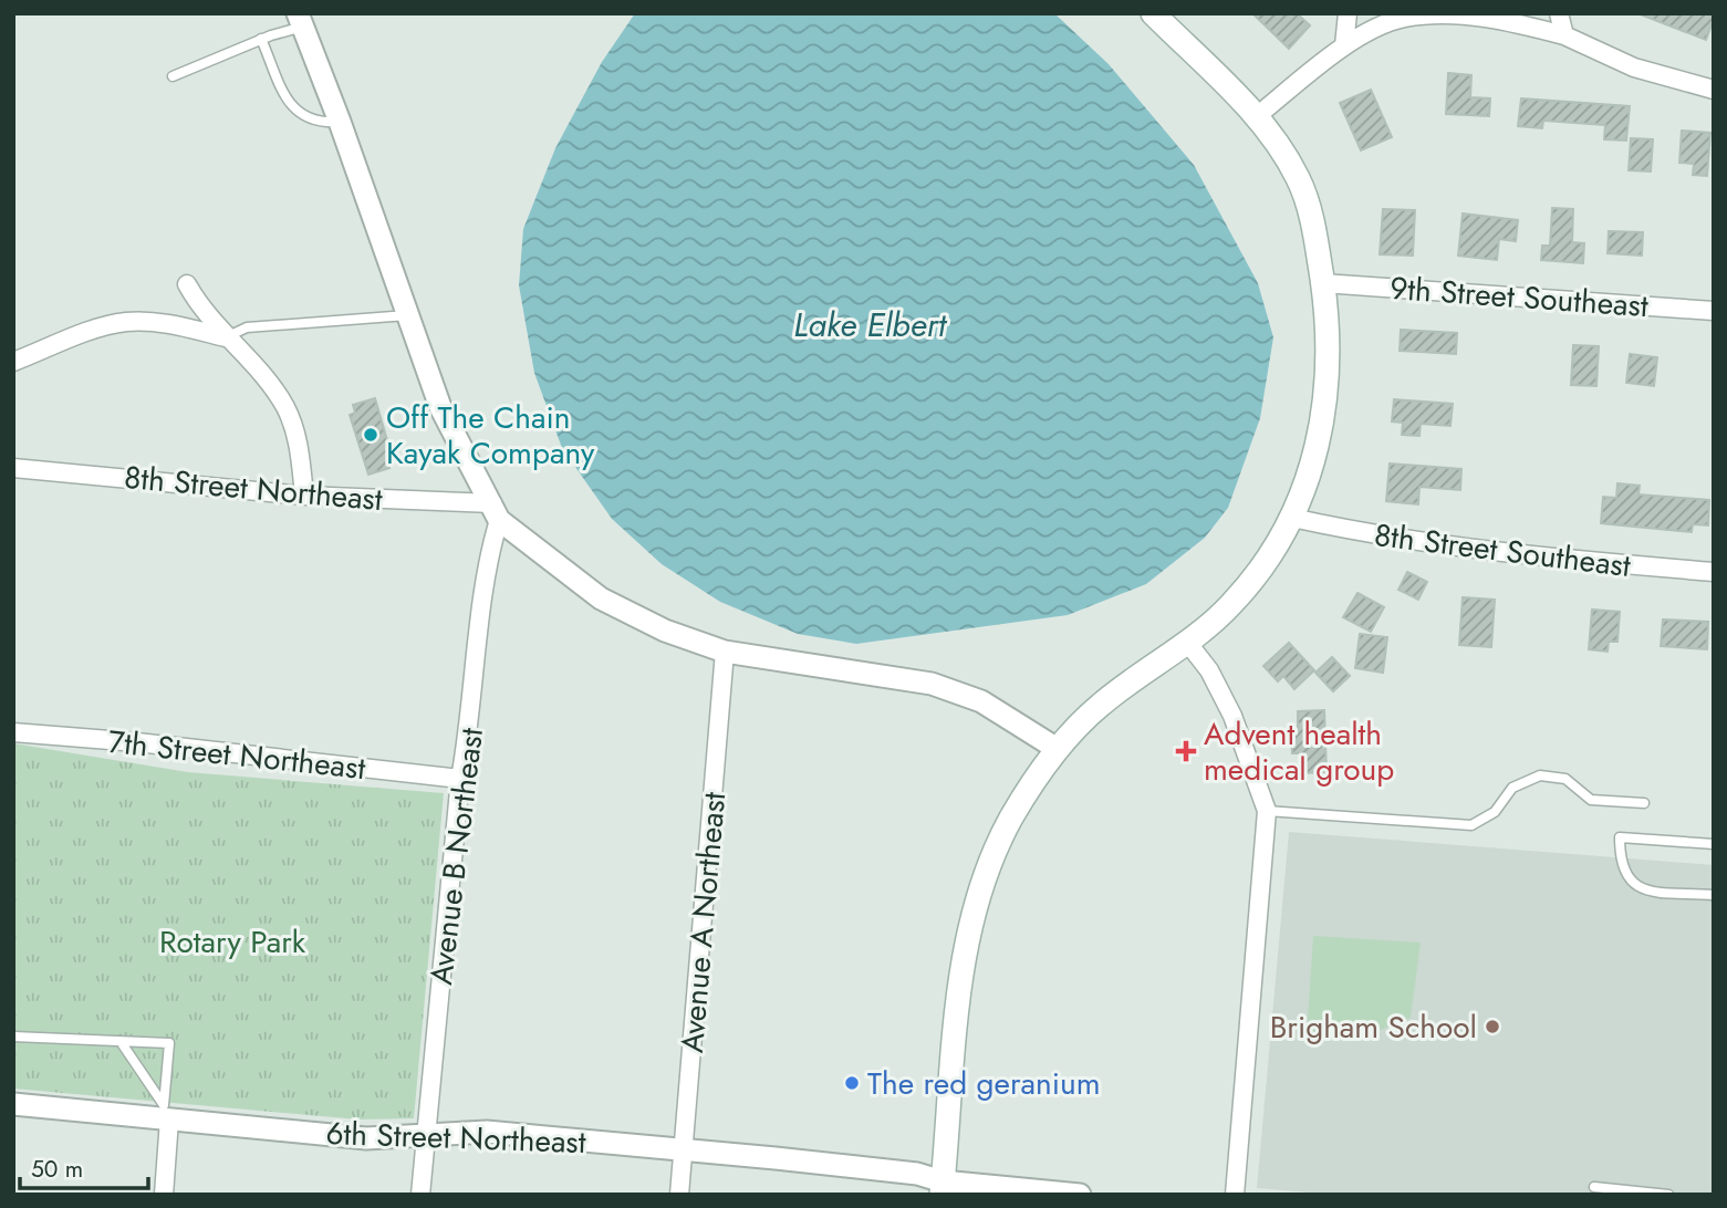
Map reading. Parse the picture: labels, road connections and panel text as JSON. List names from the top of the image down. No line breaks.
{"streets":{"street":["9th Street Southeast","8th Street Northeast","8th Street Southeast","7th Street Northeast","Avenue B Northeast","Avenue A Northeast","6th Street Northeast"]},"crossings":[["8th Street Northeast","Avenue B Northeast"],["7th Street Northeast","Avenue B Northeast"],["Avenue B Northeast","6th Street Northeast"],["Avenue A Northeast","6th Street Northeast"]],"water":["Lake Elbert"],"parks":["Rotary Park"],"places":{"other":["Off The Chain Kayak Company","Brigham School","The red geranium"],"health":["Advent health medical group"]},"scale_bar":"50 m"}
